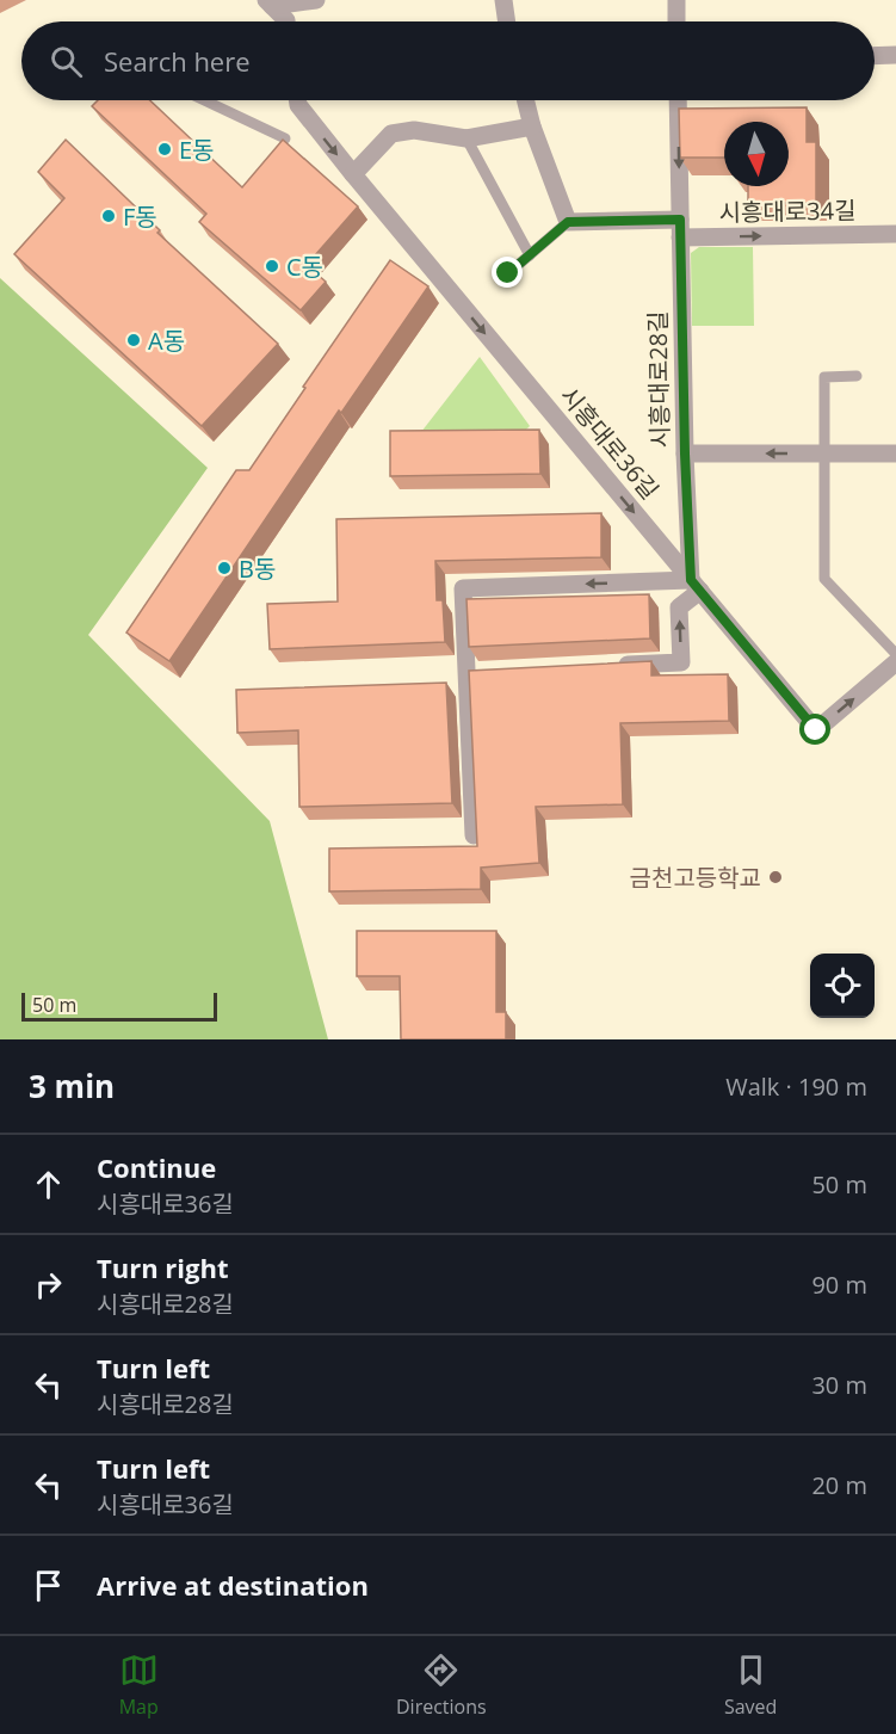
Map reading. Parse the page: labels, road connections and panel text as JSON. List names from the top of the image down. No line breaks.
{"streets":{"street":["시흥대로34길","시흥대로28길","시흥대로36길"]},"crossings":[["시흥대로34길","시흥대로28길"],["시흥대로28길","시흥대로36길"]],"one_way":["시흥대로34길","시흥대로36길"],"places":["E동","F동","C동","A동","B동","금천고등학교"],"scale_bar":"50 m","north":"bottom","page":{"search":"Search here","scale":"50 m","heading":["3 min","Walk · 190 m"],"list":[["Continue","시흥대로36길","50 m"],["Turn right","시흥대로28길","90 m"],["Turn left","시흥대로28길","30 m"],["Turn left","시흥대로36길","20 m"],"Arrive at destination"],"nav":["Map","Directions","Saved"]}}
